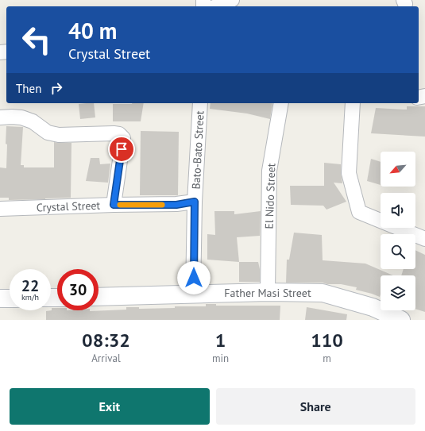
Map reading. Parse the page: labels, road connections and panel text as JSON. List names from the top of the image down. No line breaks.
{"streets":{"street":["Bato-Bato Street","El Nido Street","Crystal Street","Father Masi Street"]},"crossings":[["Bato-Bato Street","Crystal Street"],["Bato-Bato Street","Father Masi Street"],["El Nido Street","Father Masi Street"]],"north":"bottom left","page":{"turn":["40 m","Crystal Street"],"then":"Then","speed":"22 km/h","limit":"30","eta":["08:32","Arrival","1","min","110","m"],"buttons":["Exit","Share"]}}
